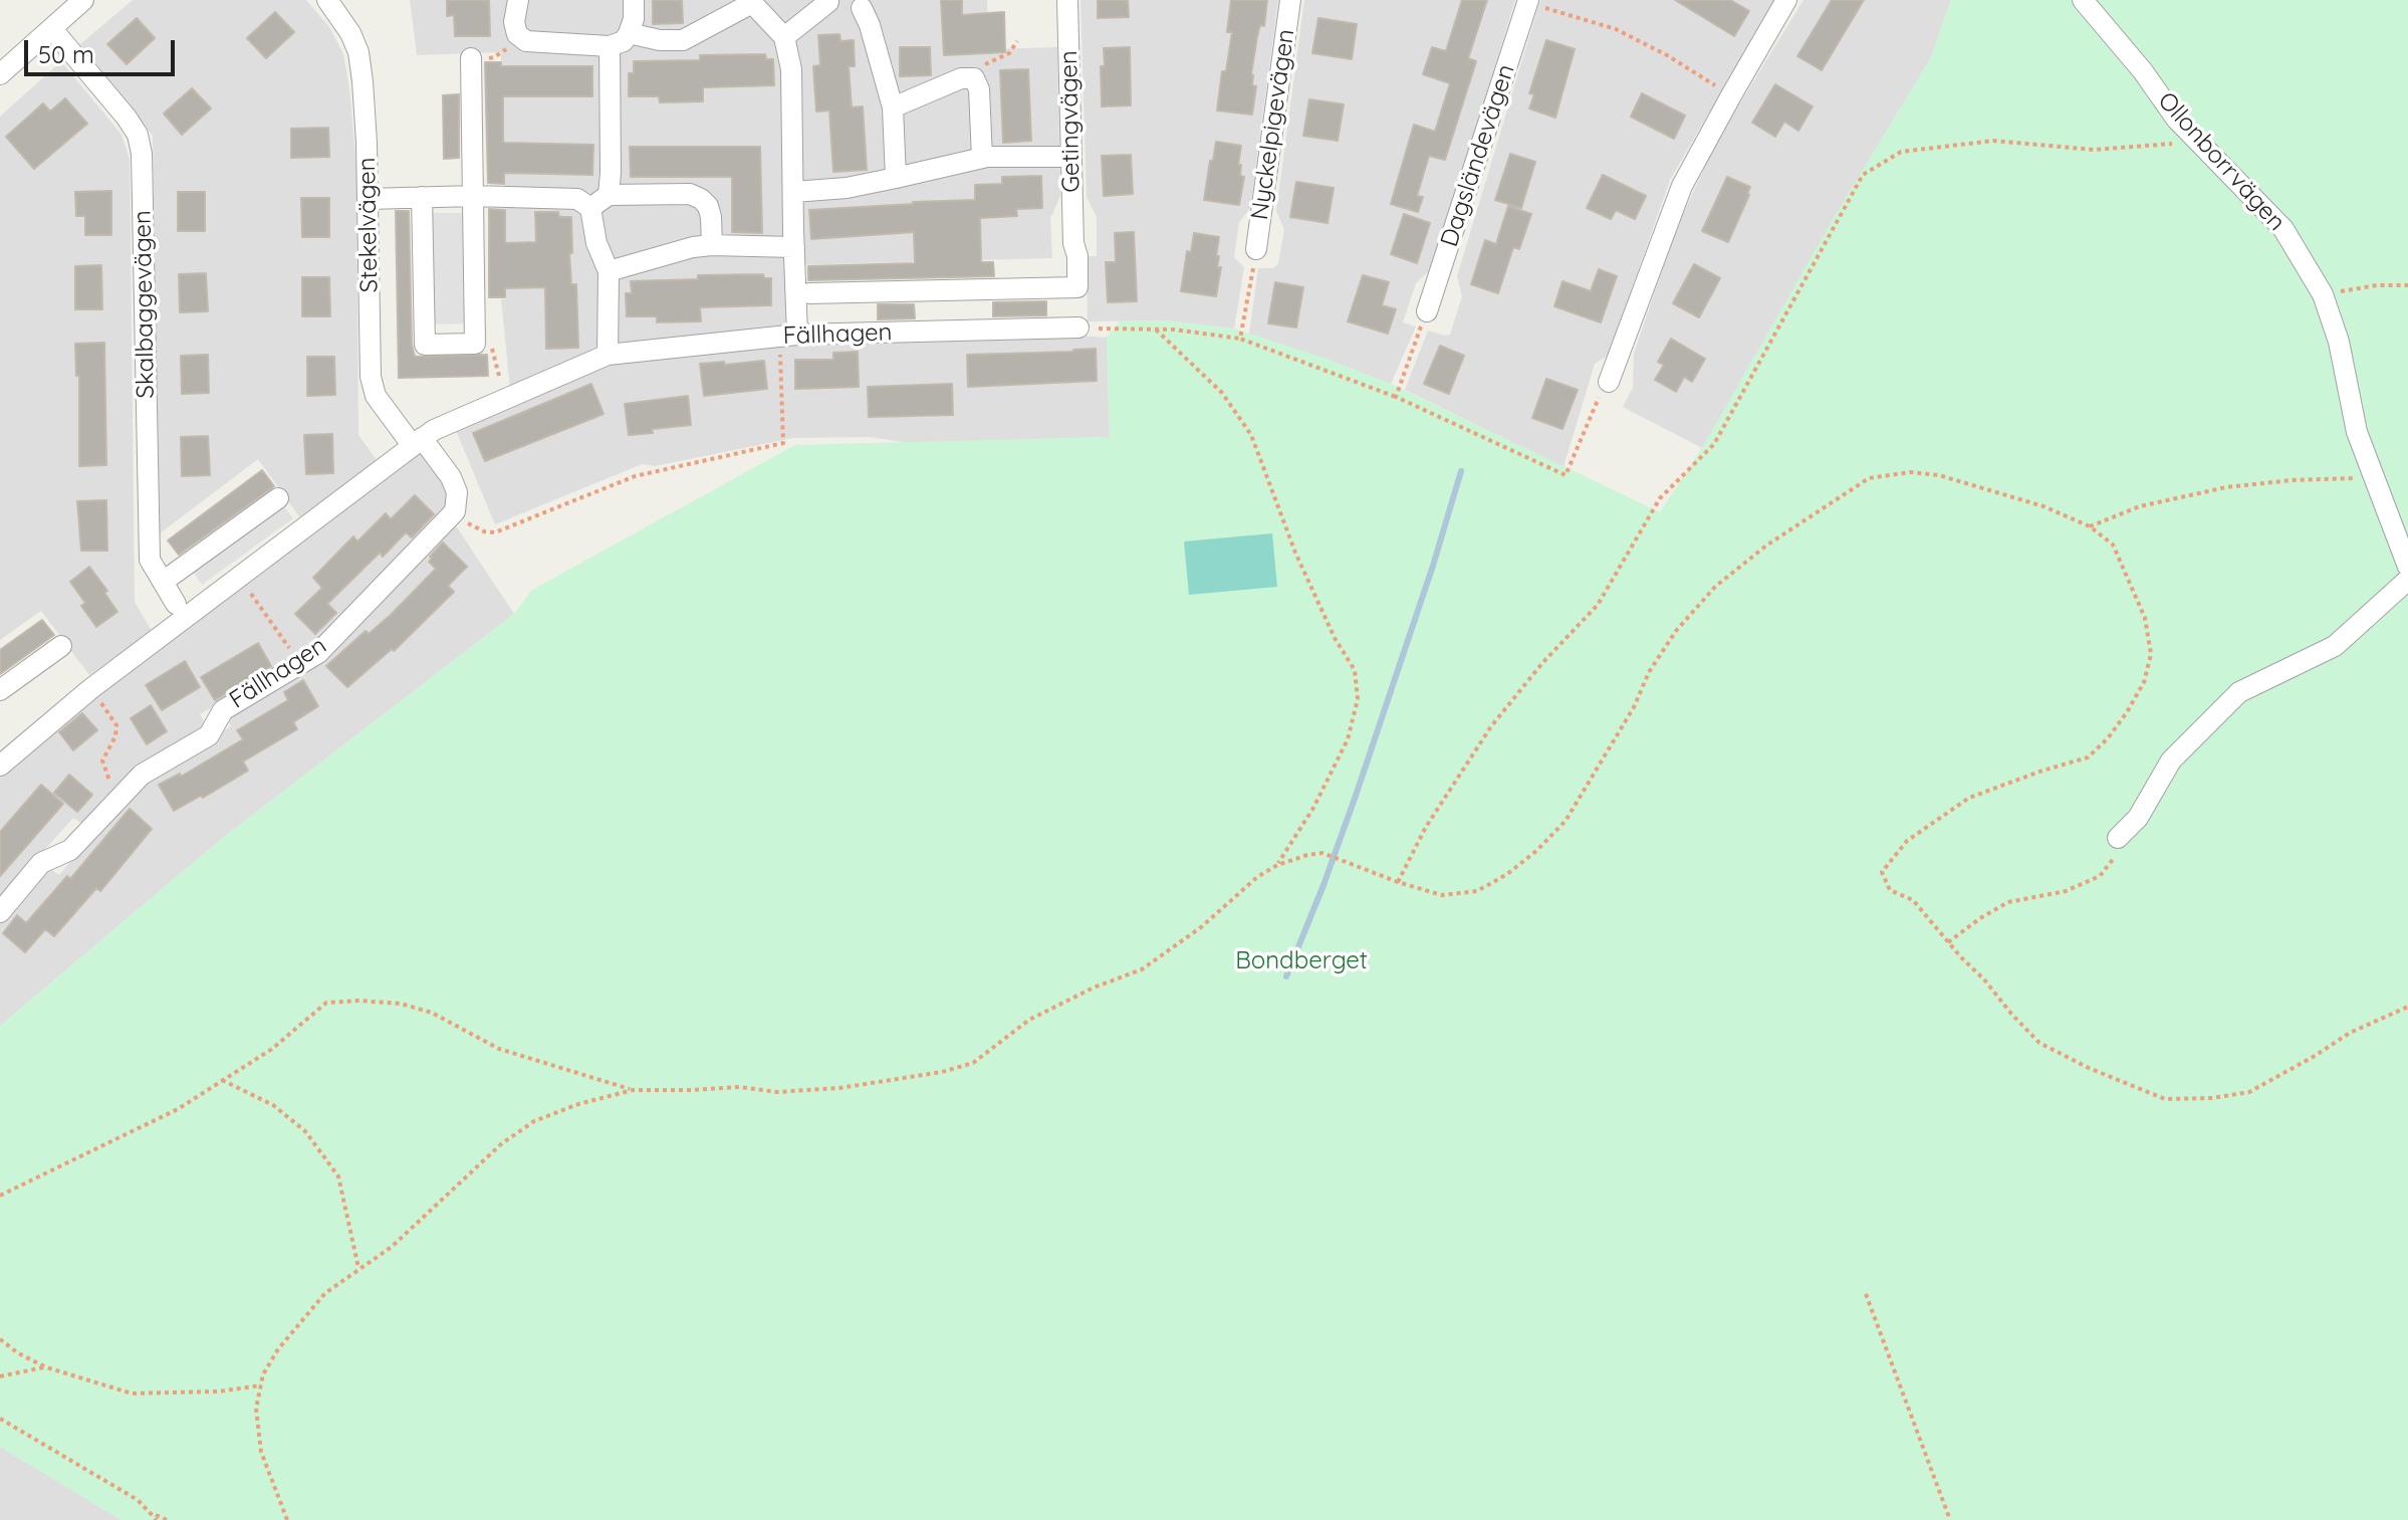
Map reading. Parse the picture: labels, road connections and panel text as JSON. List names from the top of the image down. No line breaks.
{"streets":{"street":["Getingvägen","Nyckelpigevägen","Dagsländevägen","Ollonborrvägen","Stekelvägen","Skalbaggevägen","Fällhagen"]},"crossings":[["Stekelvägen","Fällhagen"]],"parks":["Bondberget"],"scale_bar":"50 m"}
